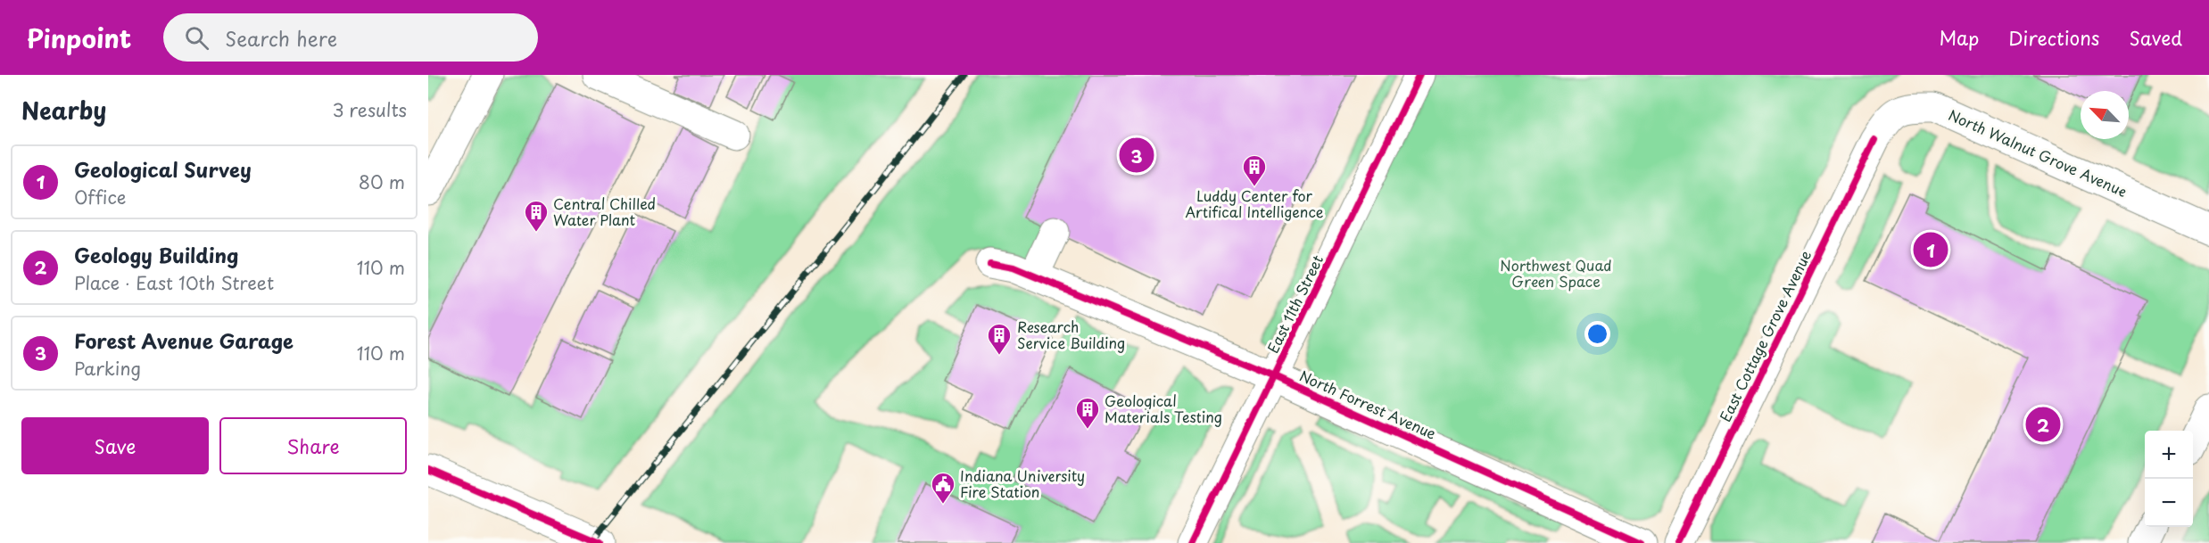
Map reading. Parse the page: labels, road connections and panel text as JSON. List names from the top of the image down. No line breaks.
{"streets":{"street":["North Walnut Grove Avenue","East 11th Street","East Cottage Grove Avenue","North Forrest Avenue"]},"crossings":[["North Walnut Grove Avenue","East Cottage Grove Avenue"],["East 11th Street","North Forrest Avenue"]],"parks":["Northwest Quad Green Space"],"places":{"building":["Luddy Center for Artifical Intelligence","Central Chilled Water Plant","Research Service Building","Geological Materials Testing"],"public building":["Indiana University Fire Station"]},"north":"top left","page":{"header":"Pinpoint","search":"Search here","nav":["Map","Directions","Saved"],"heading":["Nearby","3 results"],"pins":["3","1","2"],"list":[{"mark":"1","name":"Geological Survey","note":"Office","value":"80 m"},{"mark":"2","name":"Geology Building","note":"Place · East 10th Street","value":"110 m"},{"mark":"3","name":"Forest Avenue Garage","note":"Parking","value":"110 m"}],"buttons":["Save","Share"],"map_buttons":["+","−"]}}
